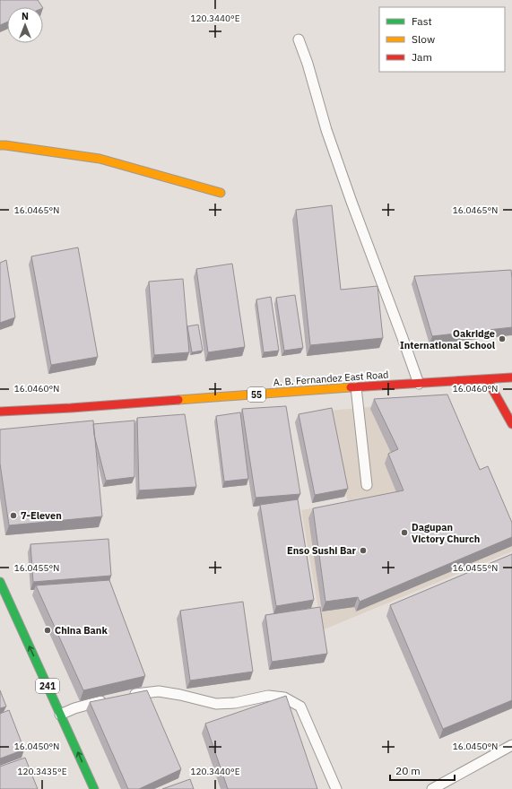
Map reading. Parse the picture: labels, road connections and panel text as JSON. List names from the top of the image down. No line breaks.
{"streets":{"main road":["A. B. Fernandez East Road","55","241"]},"places":["Oakridge International School","7-Eleven","Dagupan Victory Church","Enso Sushi Bar","China Bank"],"legend":["Fast","Slow","Jam"],"scale_bar":"20 m","north":"top","coordinates":["120.3440°E","16.0465°N","16.0460°N","16.0455°N","16.0450°N","120.3435°E"]}
